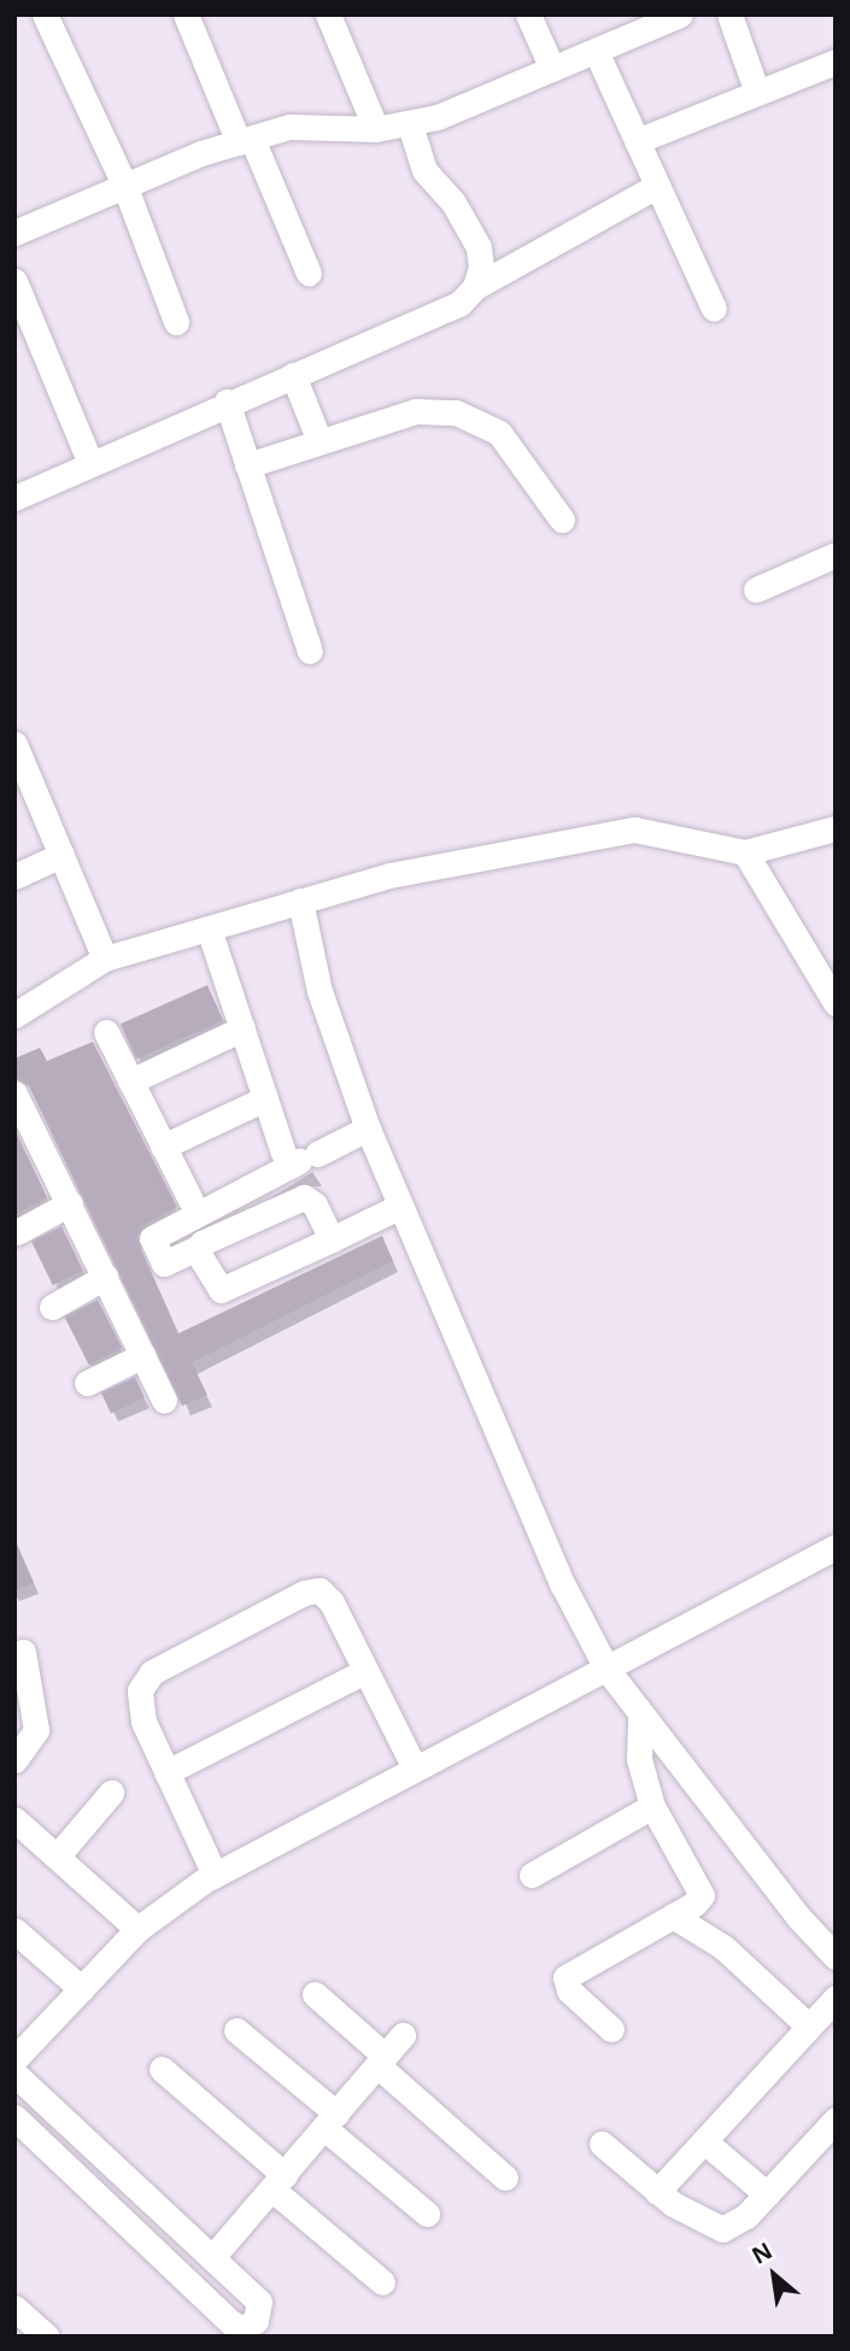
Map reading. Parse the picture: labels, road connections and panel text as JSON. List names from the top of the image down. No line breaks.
{"north":"top left"}
